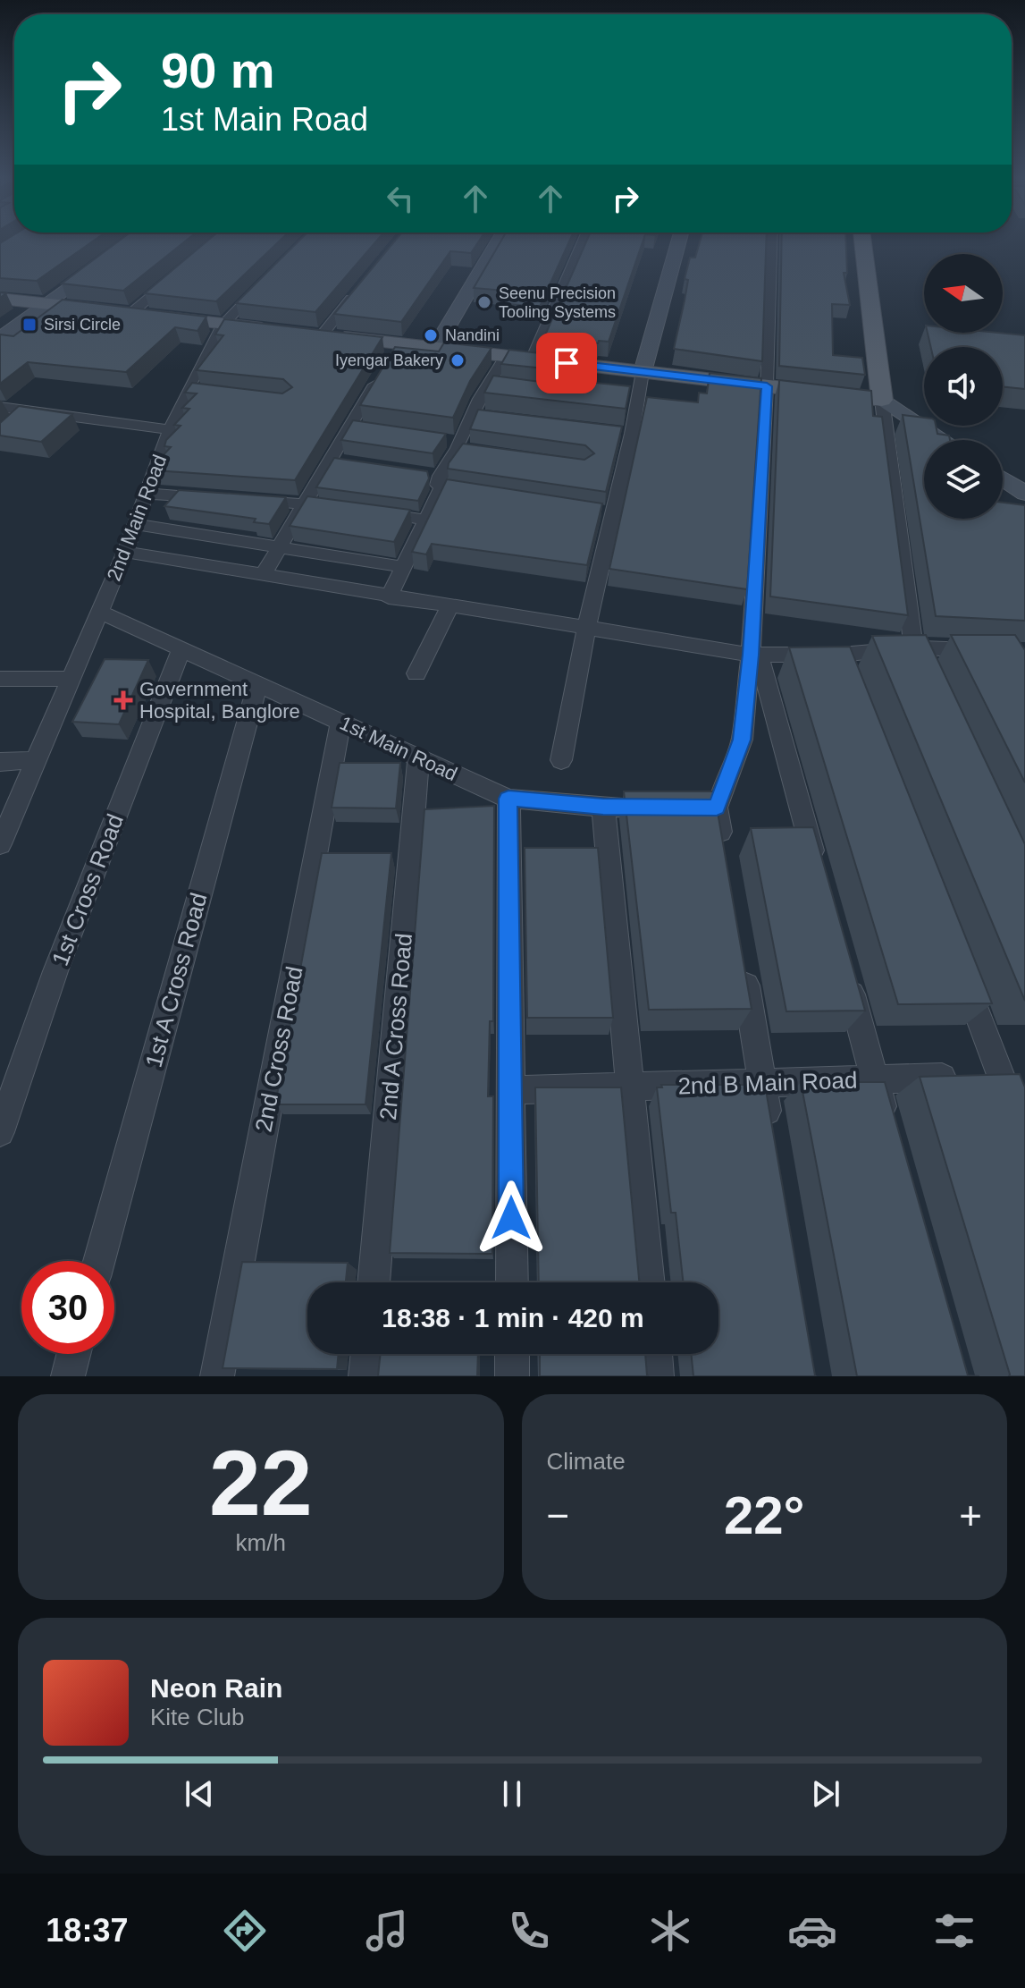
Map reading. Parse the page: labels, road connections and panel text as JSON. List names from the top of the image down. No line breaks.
{"streets":{"street":["2nd Main Road","1st Main Road","1st Cross Road","1st A Cross Road","2nd A Cross Road","2nd Cross Road","2nd B Main Road"]},"crossings":[["2nd Main Road","1st Main Road"],["1st Main Road","1st Cross Road"],["1st Main Road","1st A Cross Road"],["1st Main Road","2nd A Cross Road"],["1st Main Road","2nd Cross Road"]],"places":{"other":["Seenu Precision Tooling Systems","Nandini","Iyengar Bakery"],"transit":["Sirsi Circle"],"health":["Government Hospital, Banglore"]},"north":"left","page":{"turn":["90 m","1st Main Road"],"limit":"30","trip":"18:38 · 1 min · 420 m","tile":[["22","km/h"],"Climate"],"heat":["−","22°","+"],"song":["Neon Rain","Kite Club"],"tabs":"18:37"}}
